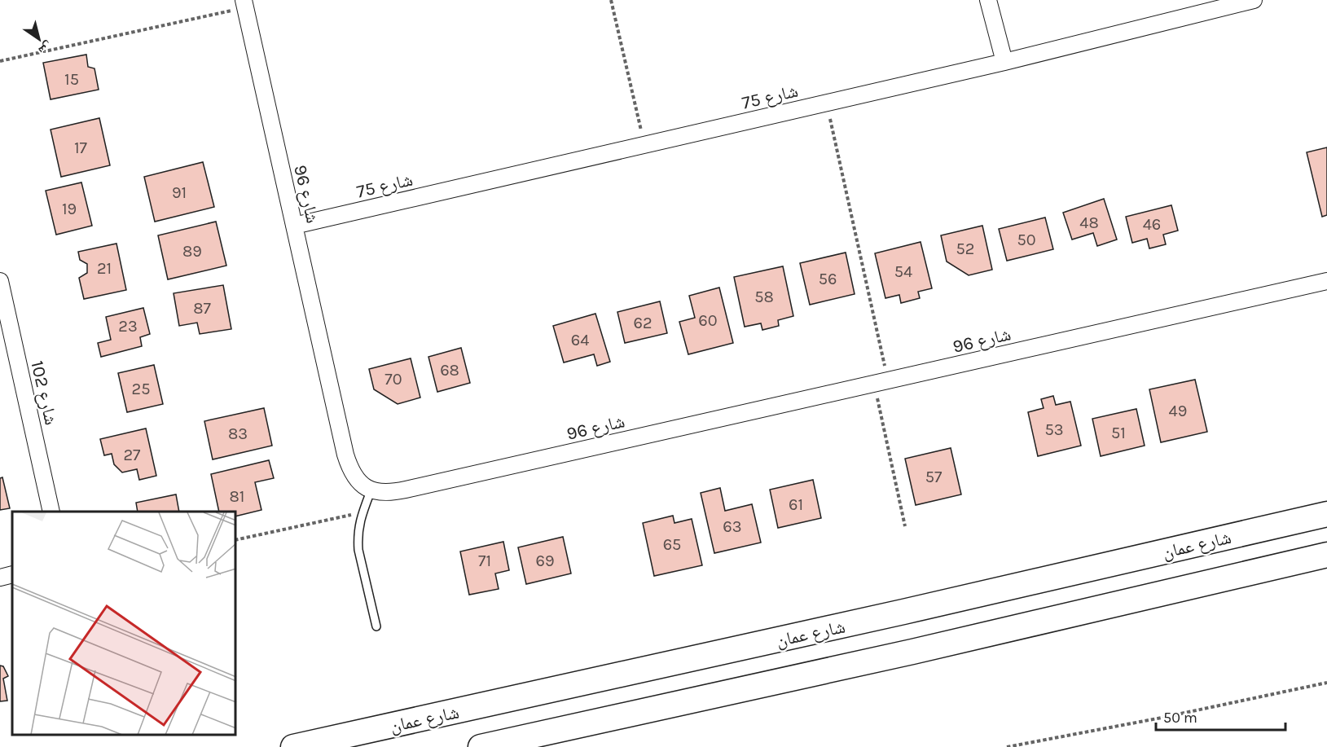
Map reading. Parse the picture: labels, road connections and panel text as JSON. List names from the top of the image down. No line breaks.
{"streets":{"main road":["شارع عمان"],"street":["شارع 75","شارع 96","شارع 102"]},"crossings":[["شارع 75","شارع 96"]],"house_numbers":["15","17","91","19","48","46","50","52","89","21","54","56","58","87","60","62","23","64","68","70","25","49","53","51","83","27","57","81","61","63","65","71","69"],"scale_bar":"50 m","north":"bottom right"}
